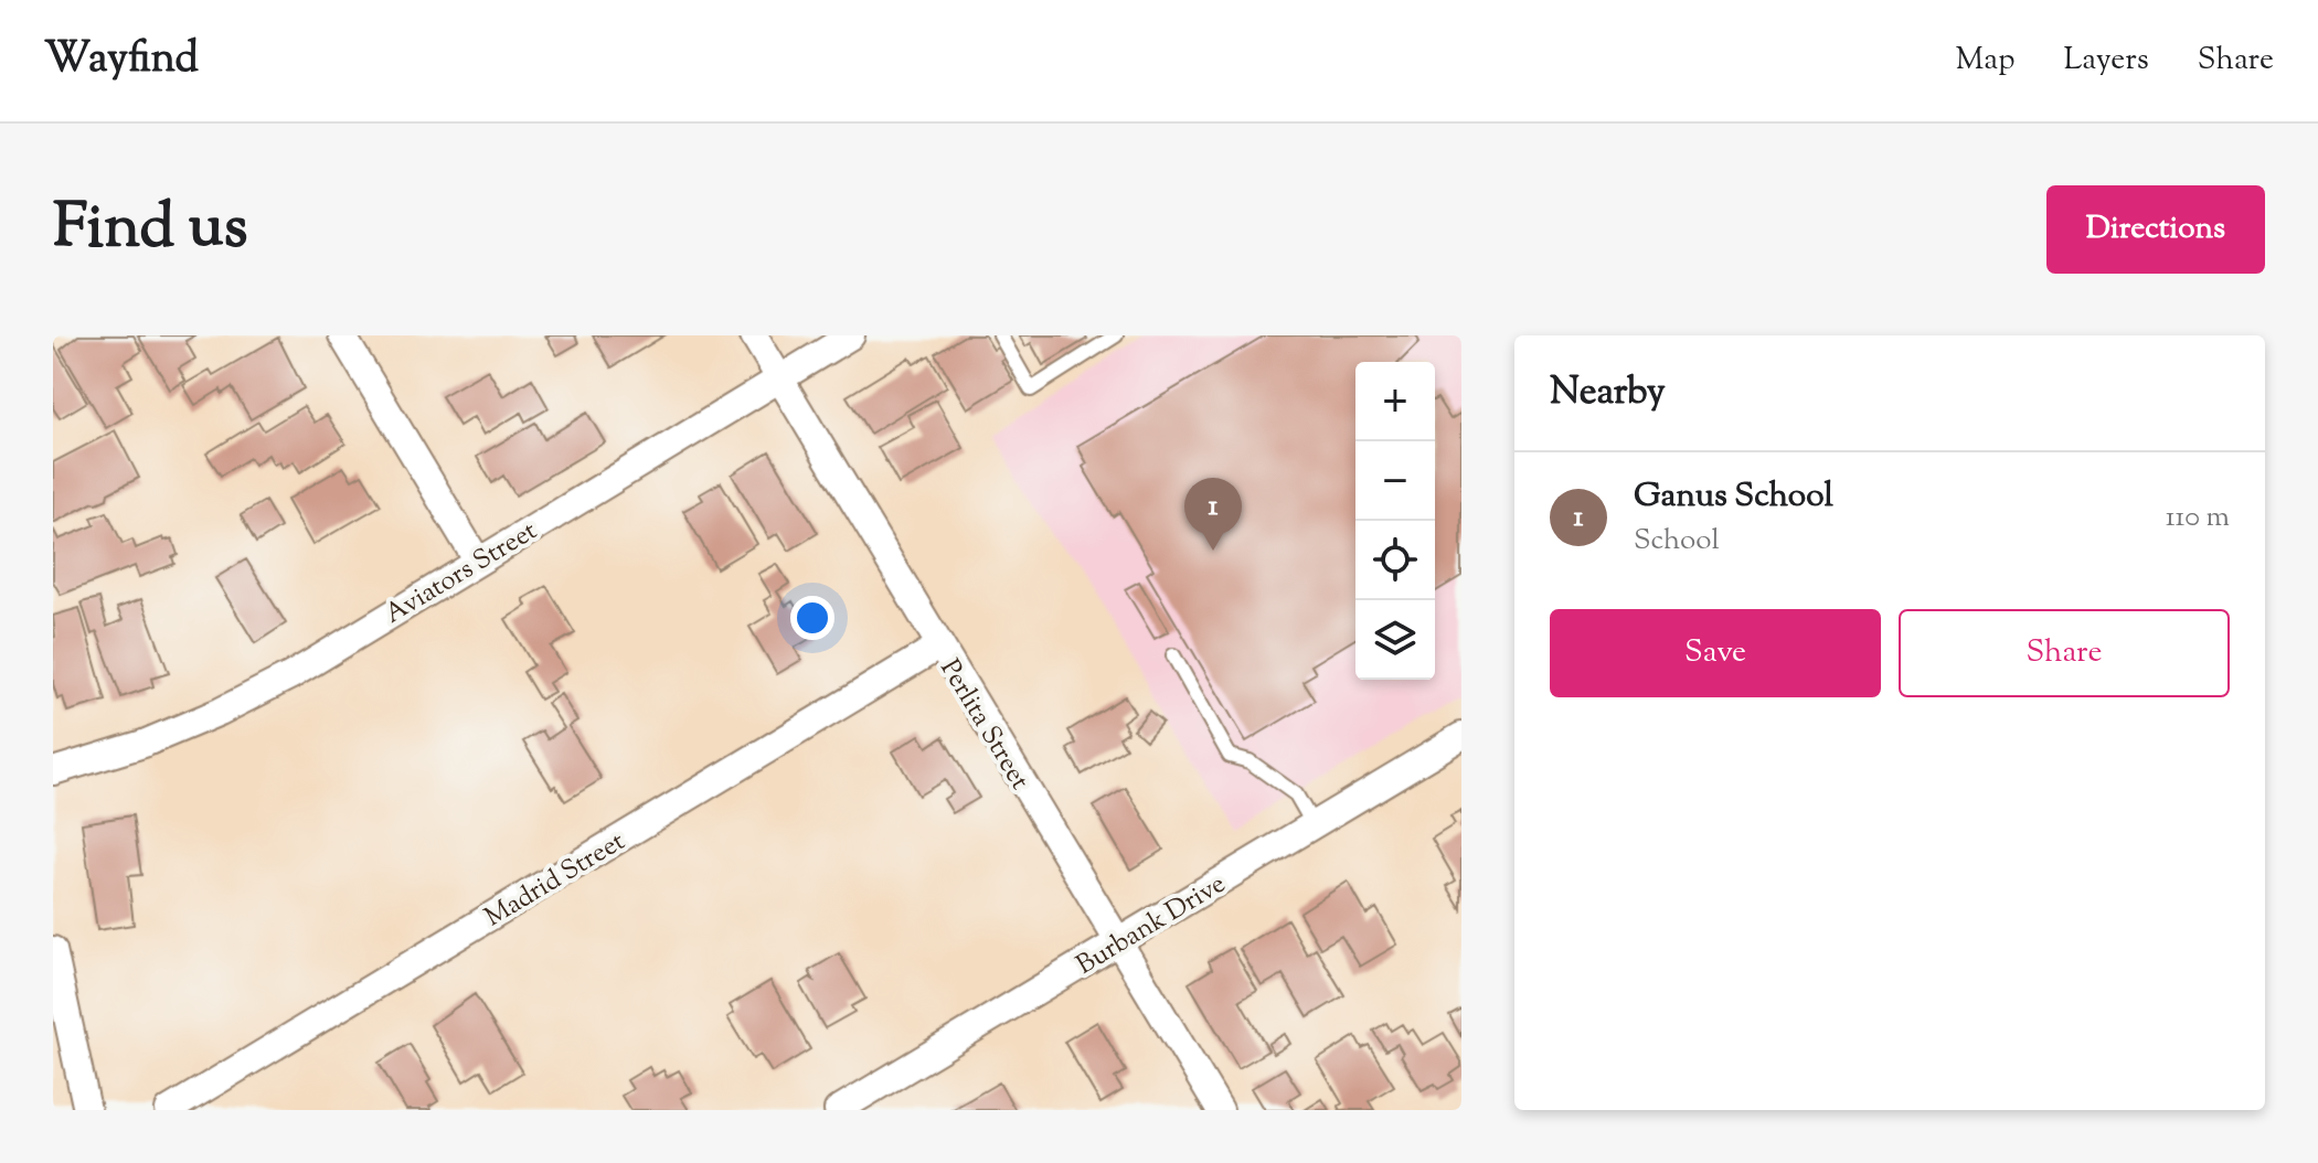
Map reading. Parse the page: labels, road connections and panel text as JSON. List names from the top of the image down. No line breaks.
{"streets":{"street":["Aviators Street","Perlita Street","Madrid Street","Burbank Drive"]},"crossings":[["Aviators Street","Perlita Street"],["Perlita Street","Madrid Street"],["Perlita Street","Burbank Drive"]],"page":{"header":"Wayfind","nav":["Map","Layers","Share"],"title":"Find us","buttons":["Directions",["Save","Share"]],"heading":"Nearby","map_buttons":["+","−"],"list":[{"mark":"1","name":"Ganus School","note":"School","value":"110 m"}],"pins":"1"}}
